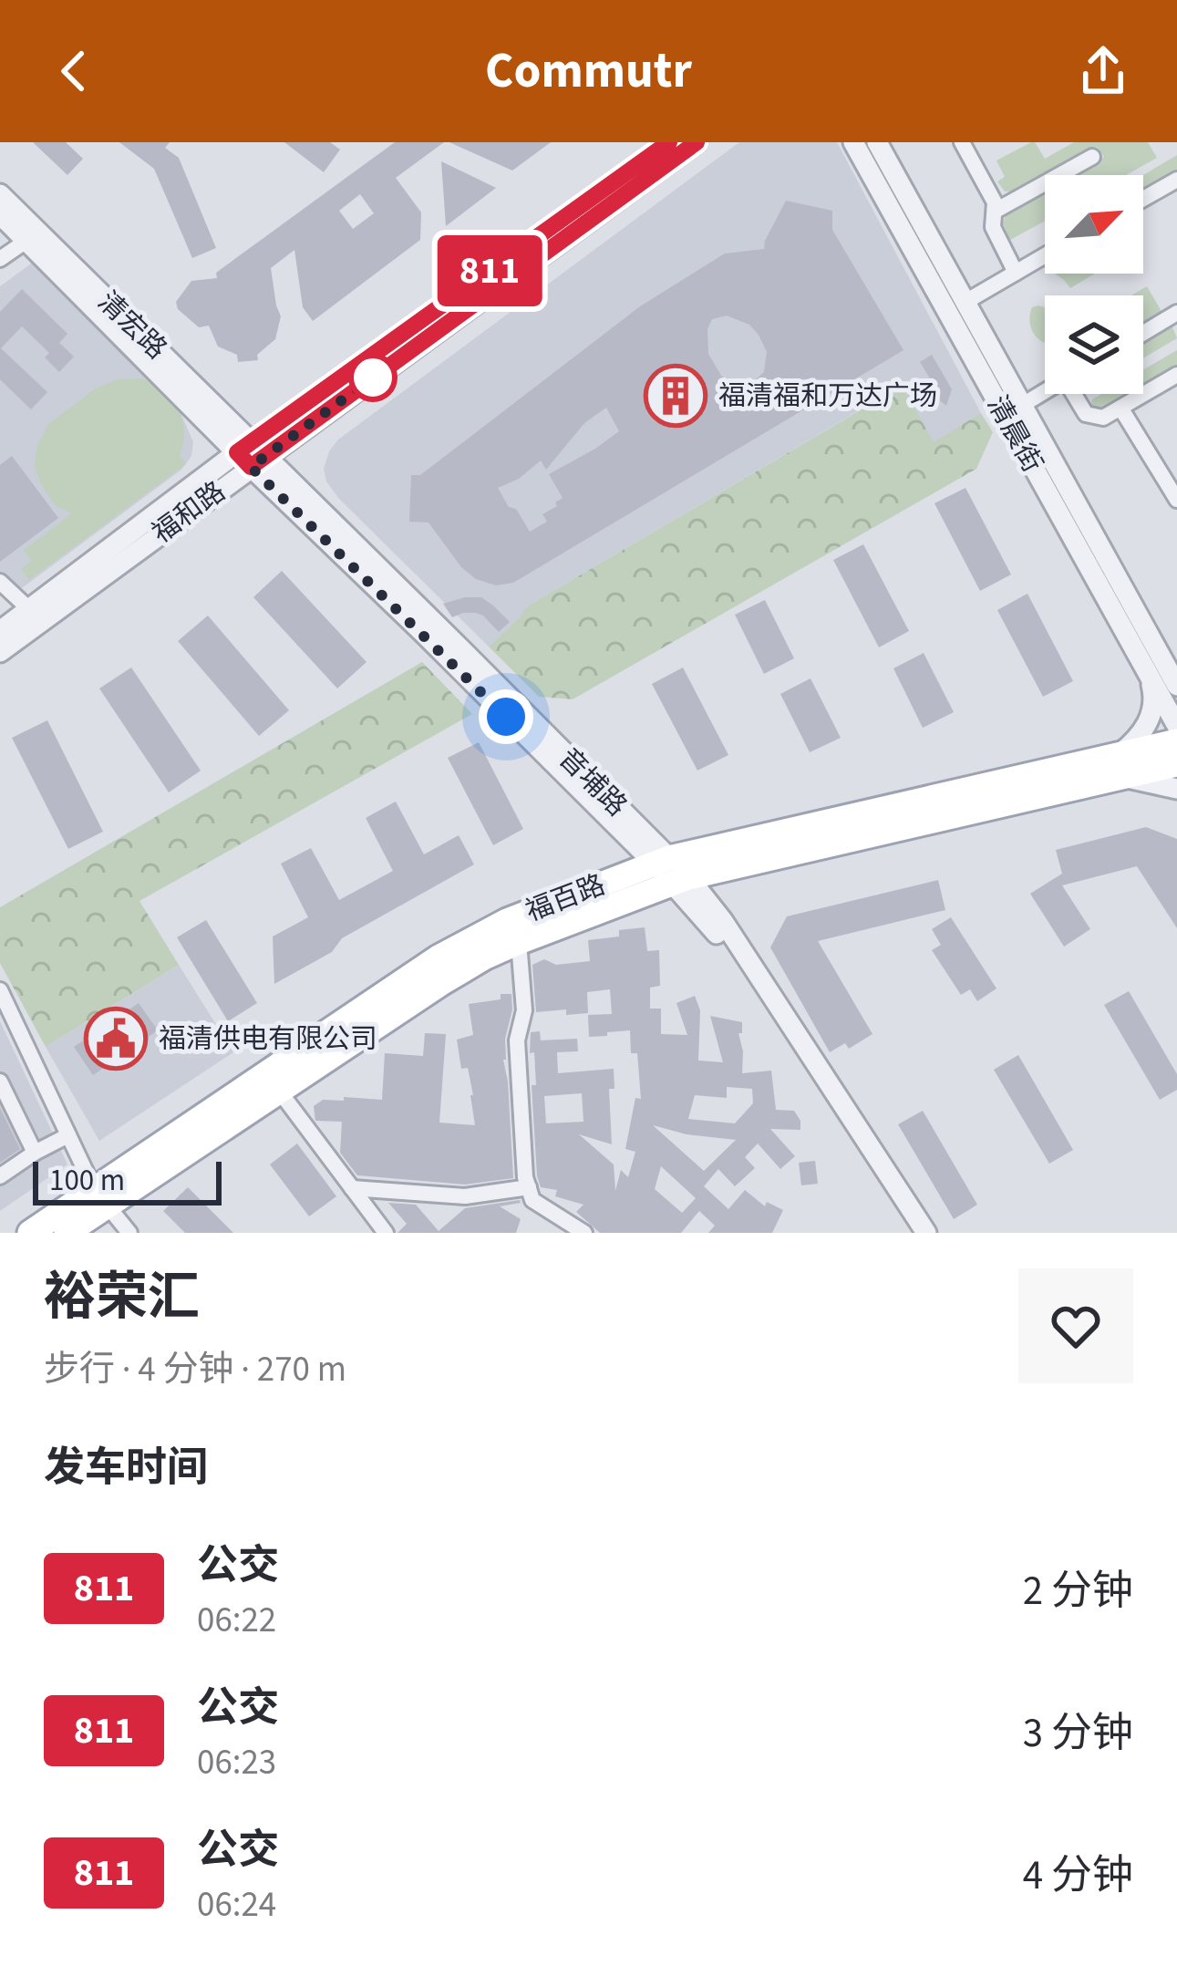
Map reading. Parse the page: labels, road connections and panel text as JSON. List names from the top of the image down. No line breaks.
{"streets":{"main road":["福百路"],"street":["清宏路","清晨街","福和路","音埔路"]},"crossings":[["清宏路","福和路"],["清宏路","音埔路"],["福和路","音埔路"],["音埔路","福百路"]],"places":{"building":["福清福和万达广场"],"public building":["福清供电有限公司"]},"lines":["bus line 811"],"scale_bar":"100 m","north":"top right","page":{"header":"Commutr","on_map":"811","scale":"100 m","heading":[["裕荣汇","步行 · 4 分钟 · 270 m"],"发车时间"],"list":[{"mark":"811","name":"公交","note":"06:22","value":"2 分钟"},{"mark":"811","name":"公交","note":"06:23","value":"3 分钟"},{"mark":"811","name":"公交","note":"06:24","value":"4 分钟"}]}}
